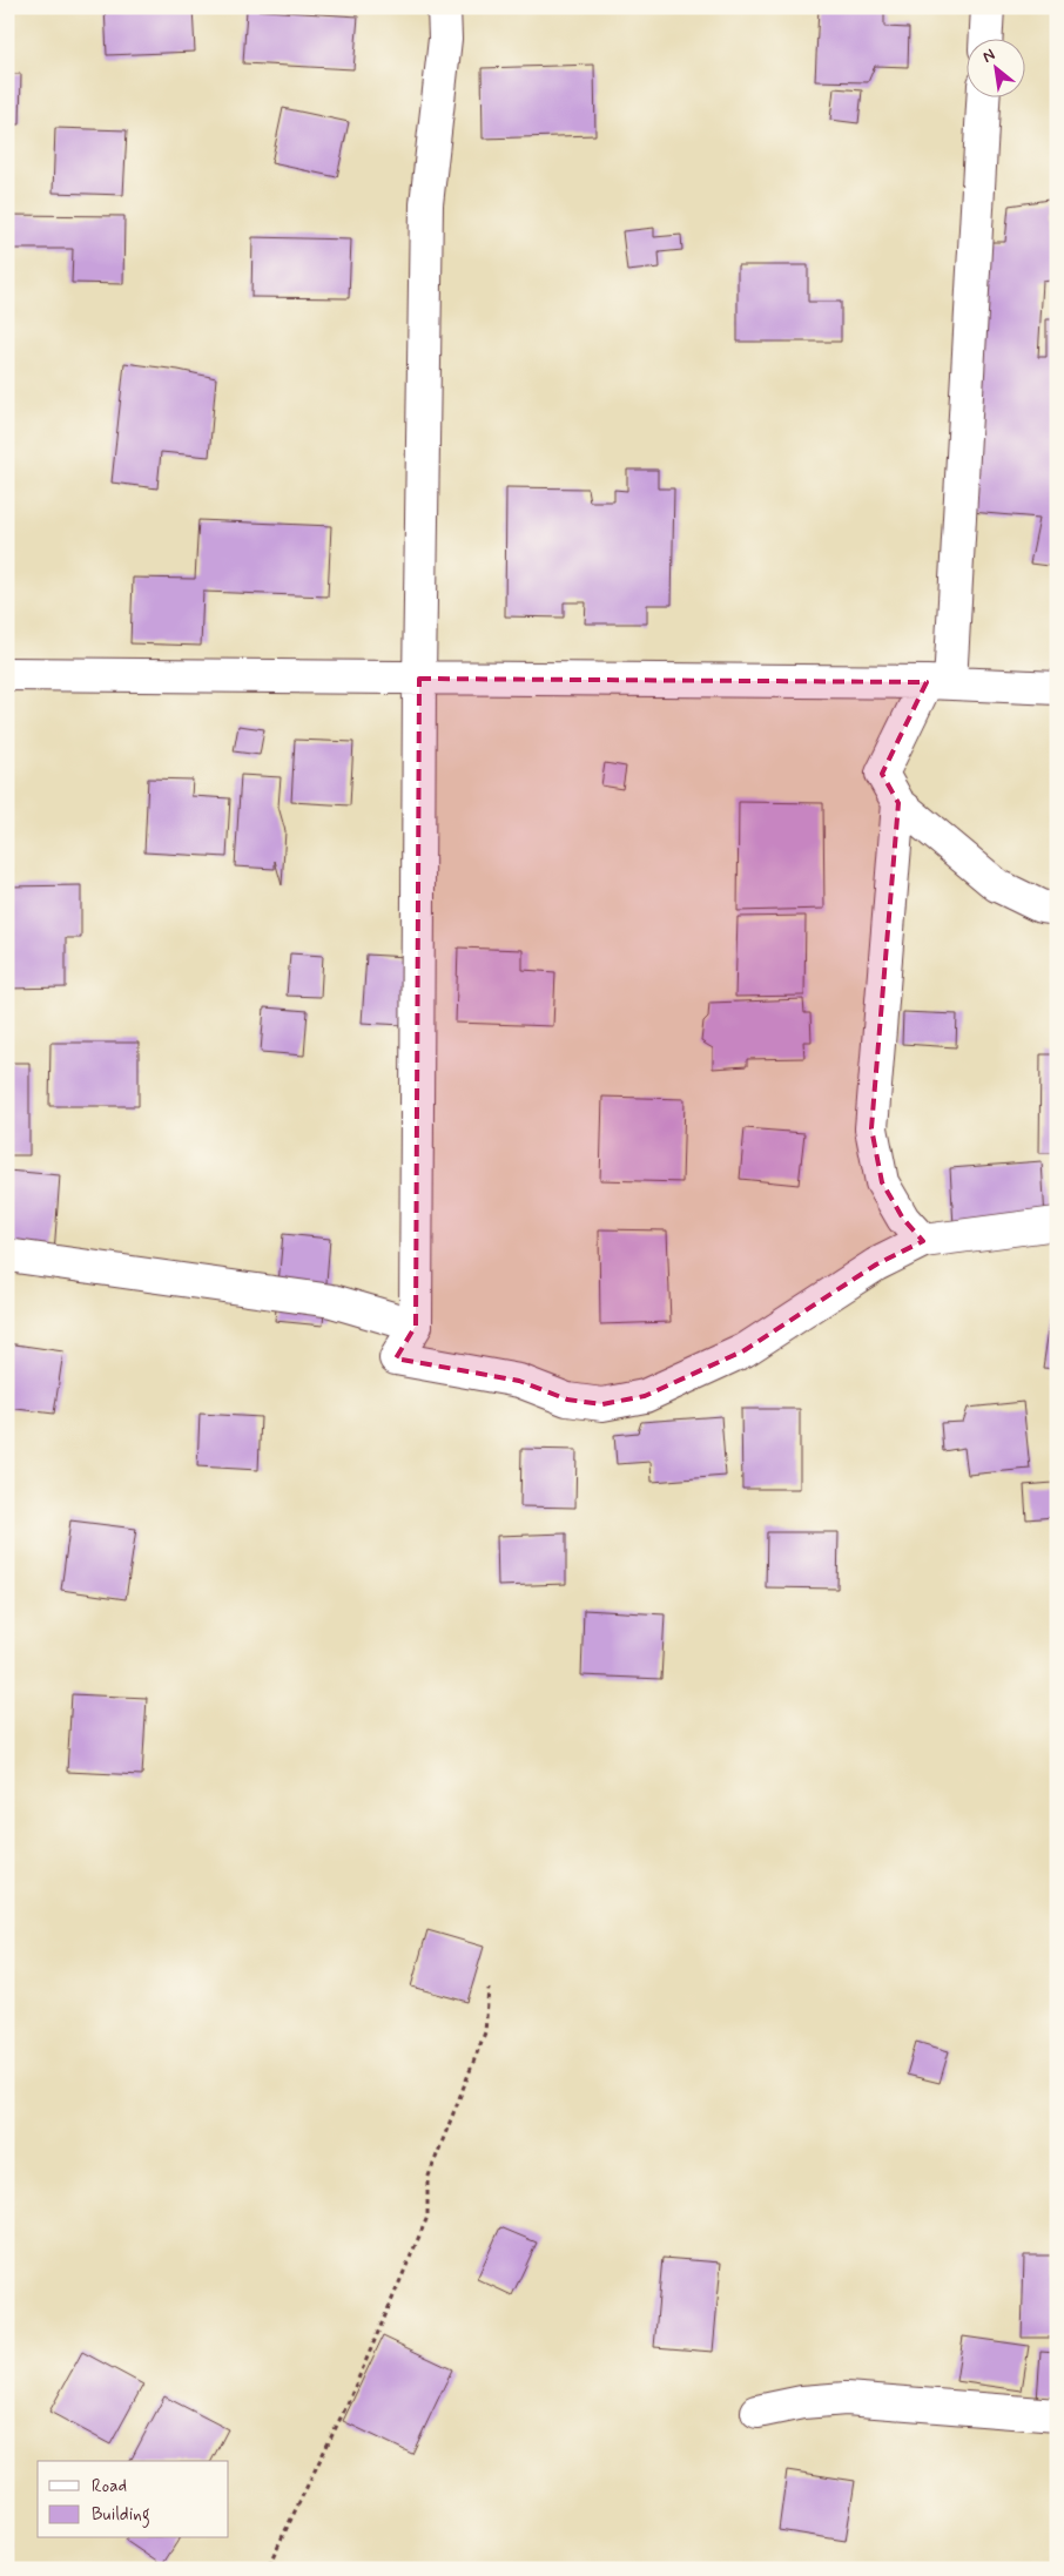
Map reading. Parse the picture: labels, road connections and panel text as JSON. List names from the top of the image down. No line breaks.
{"legend":["Road","Building"],"north":"top left"}
